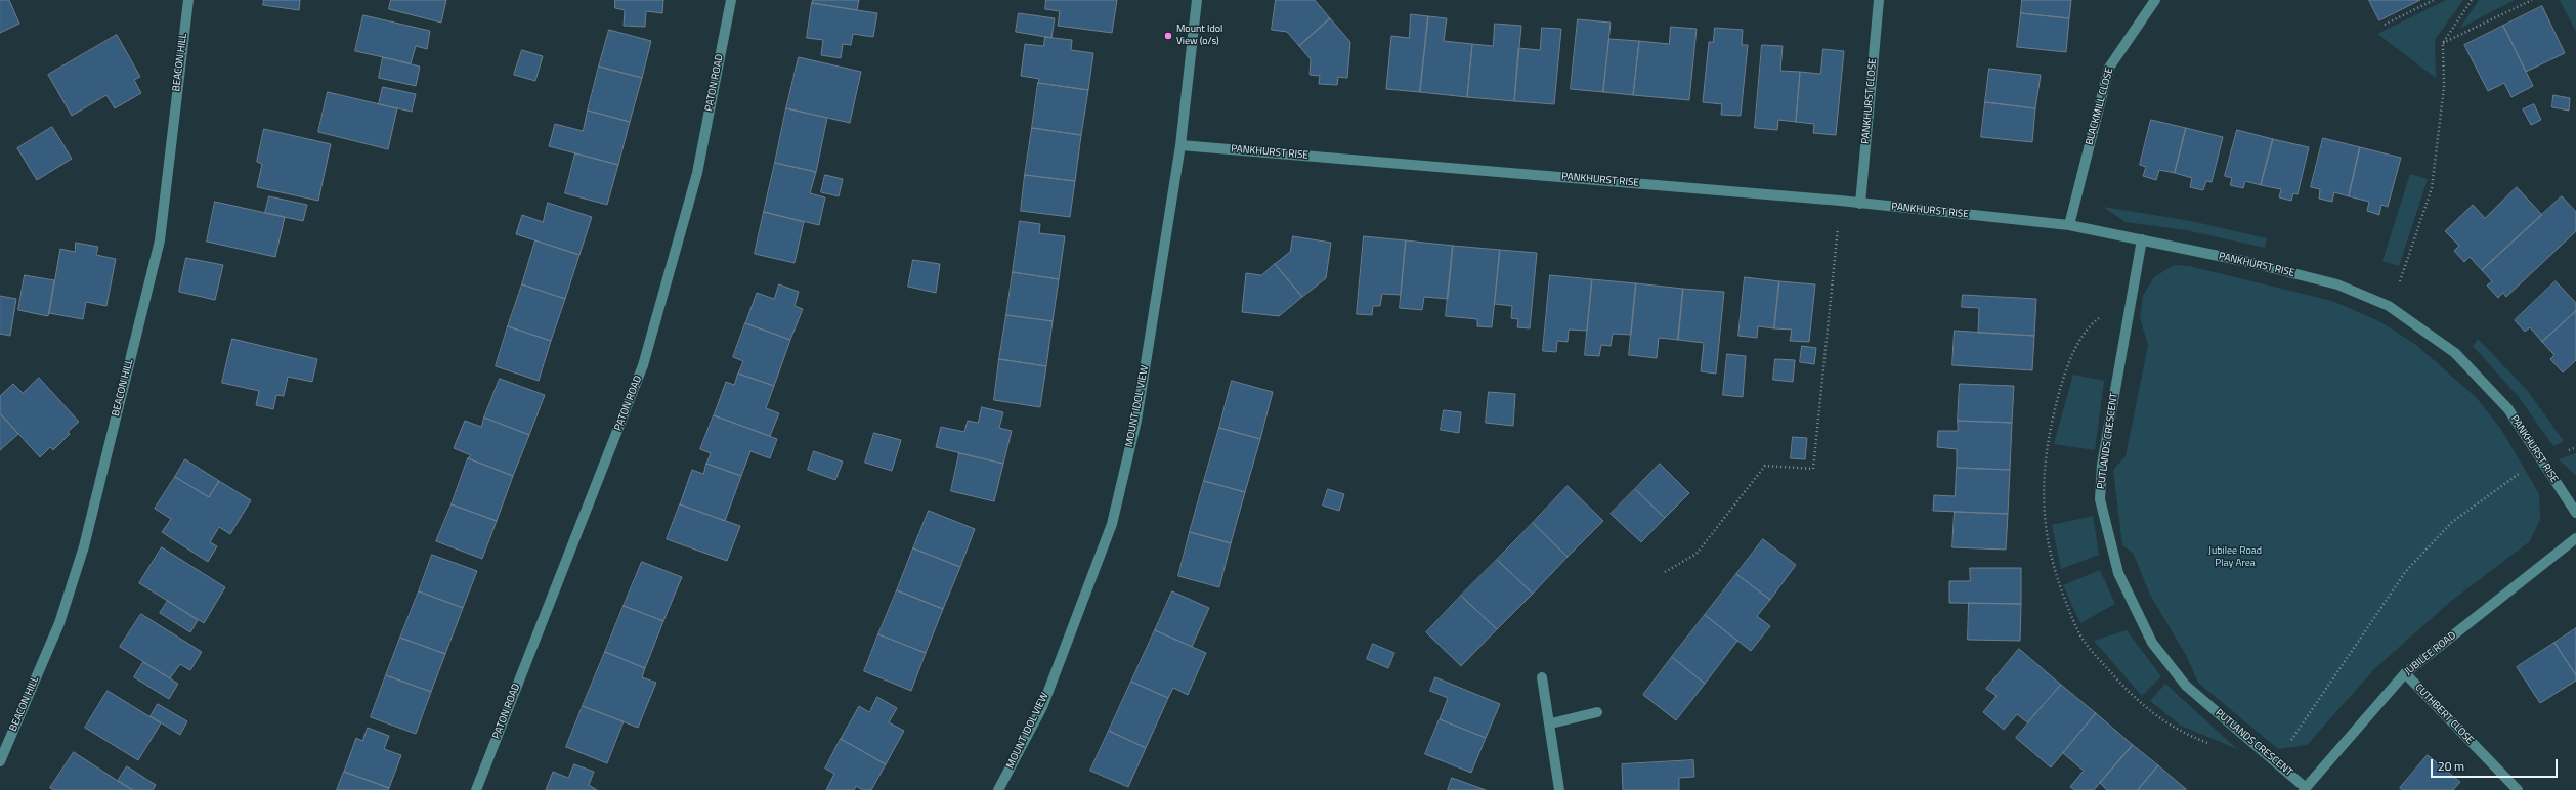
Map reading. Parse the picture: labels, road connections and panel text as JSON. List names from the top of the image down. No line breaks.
{"streets":{"street":["BEACON HILL","PATON ROAD","PANKHURST CLOSE","BLACKMILL CLOSE","PANKHURST RISE","MOUNT IDOL VIEW","PUTLANDS CRESCENT","JUBILEE ROAD","CUTHBERT CLOSE"]},"crossings":[["PANKHURST CLOSE","PANKHURST RISE"],["BLACKMILL CLOSE","PANKHURST RISE"],["PANKHURST RISE","MOUNT IDOL VIEW"],["PANKHURST RISE","PUTLANDS CRESCENT"],["PUTLANDS CRESCENT","JUBILEE ROAD"],["JUBILEE ROAD","CUTHBERT CLOSE"]],"parks":["Jubilee Road Play Area"],"places":["Mount Idol View (o/s)"],"scale_bar":"20 m"}
